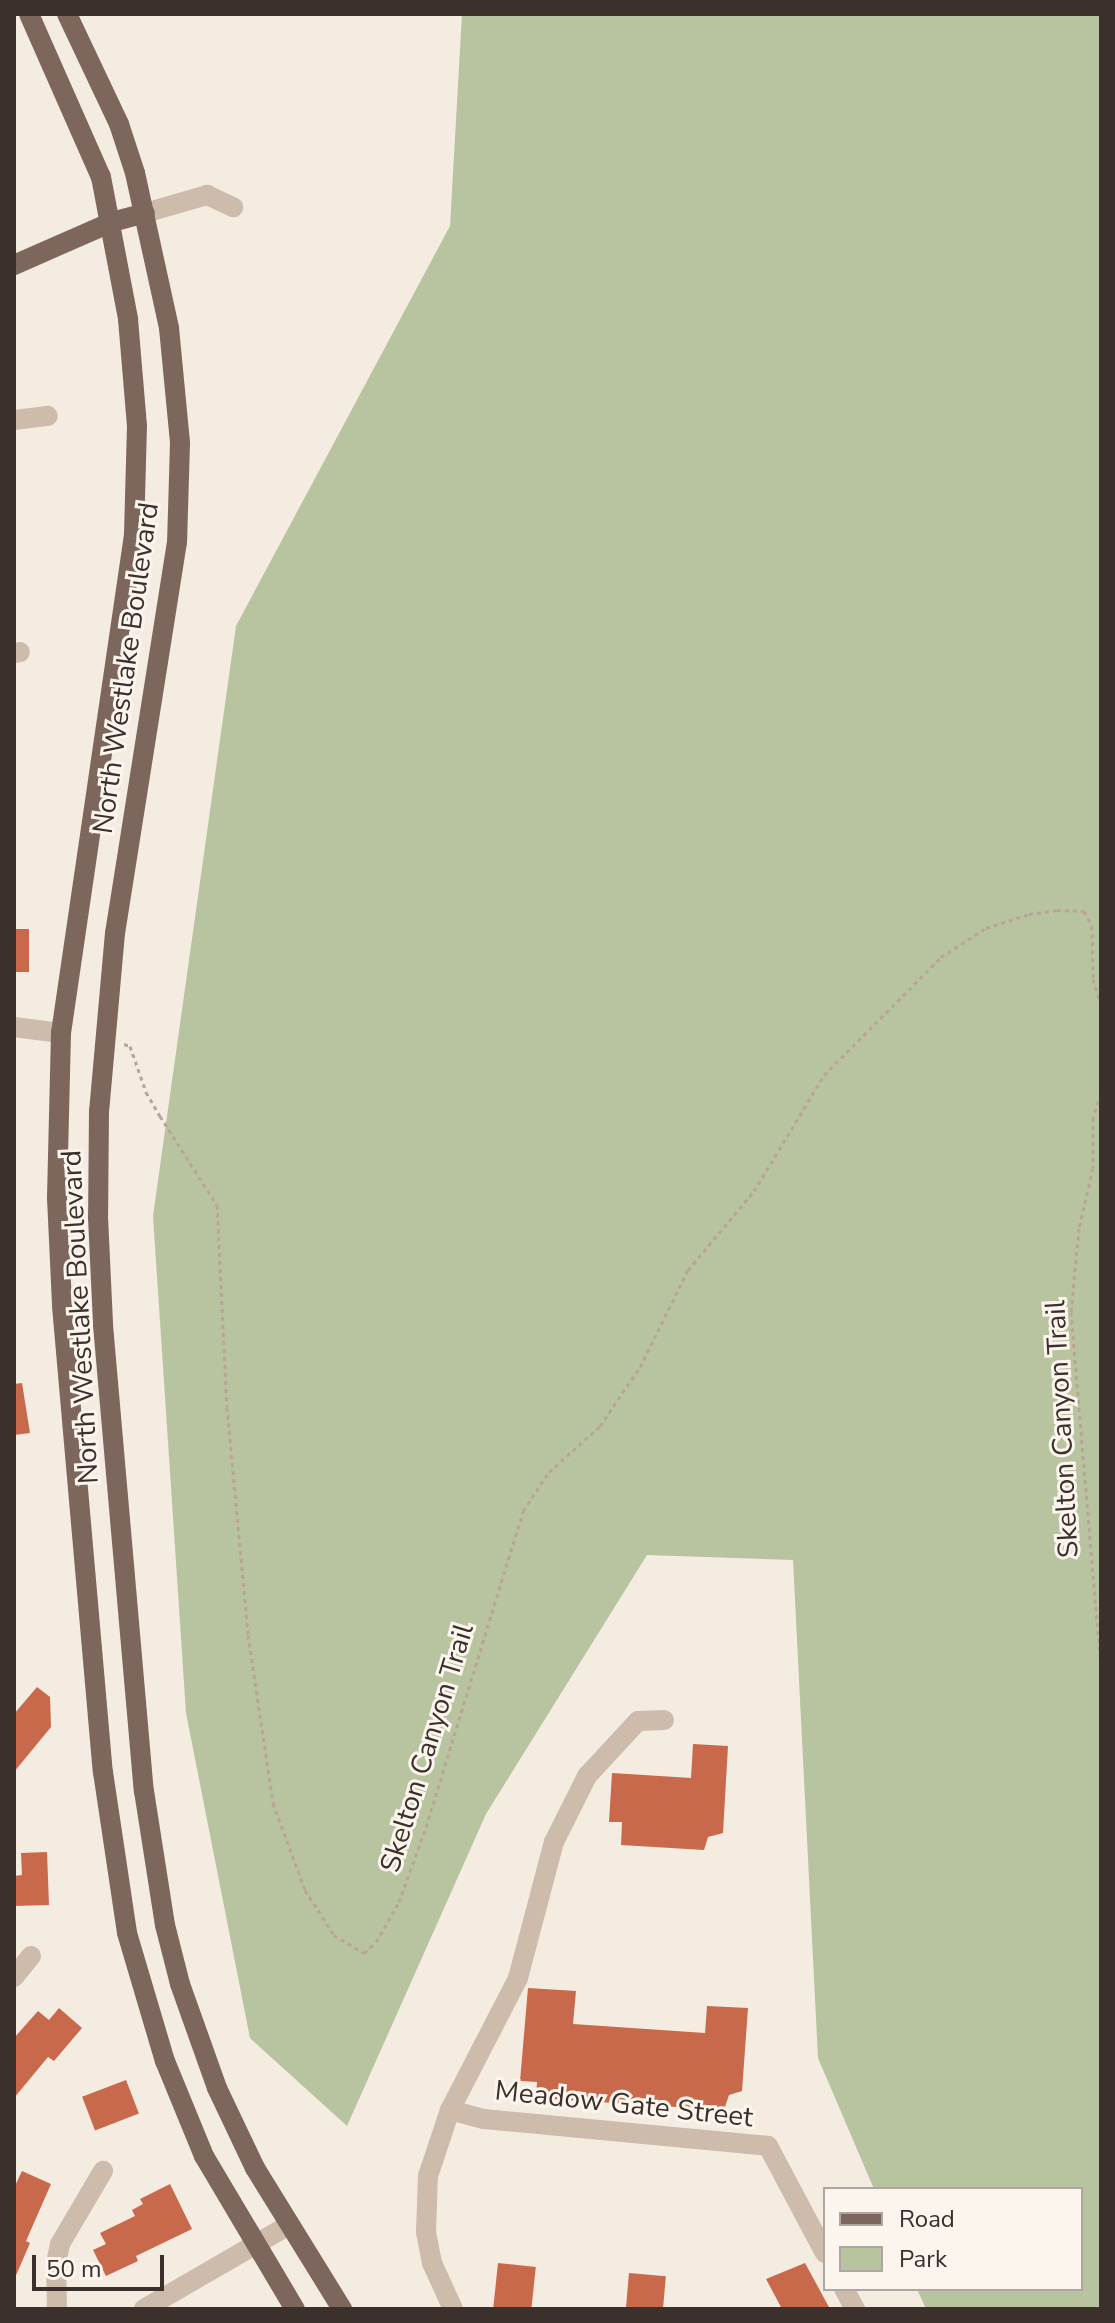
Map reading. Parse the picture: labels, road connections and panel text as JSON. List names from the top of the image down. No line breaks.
{"streets":{"main road":["North Westlake Boulevard"],"street":["Meadow Gate Street"],"path":["Skelton Canyon Trail"]},"crossings":[["North Westlake Boulevard","Skelton Canyon Trail"]],"legend":["Road","Park"],"scale_bar":"50 m"}
